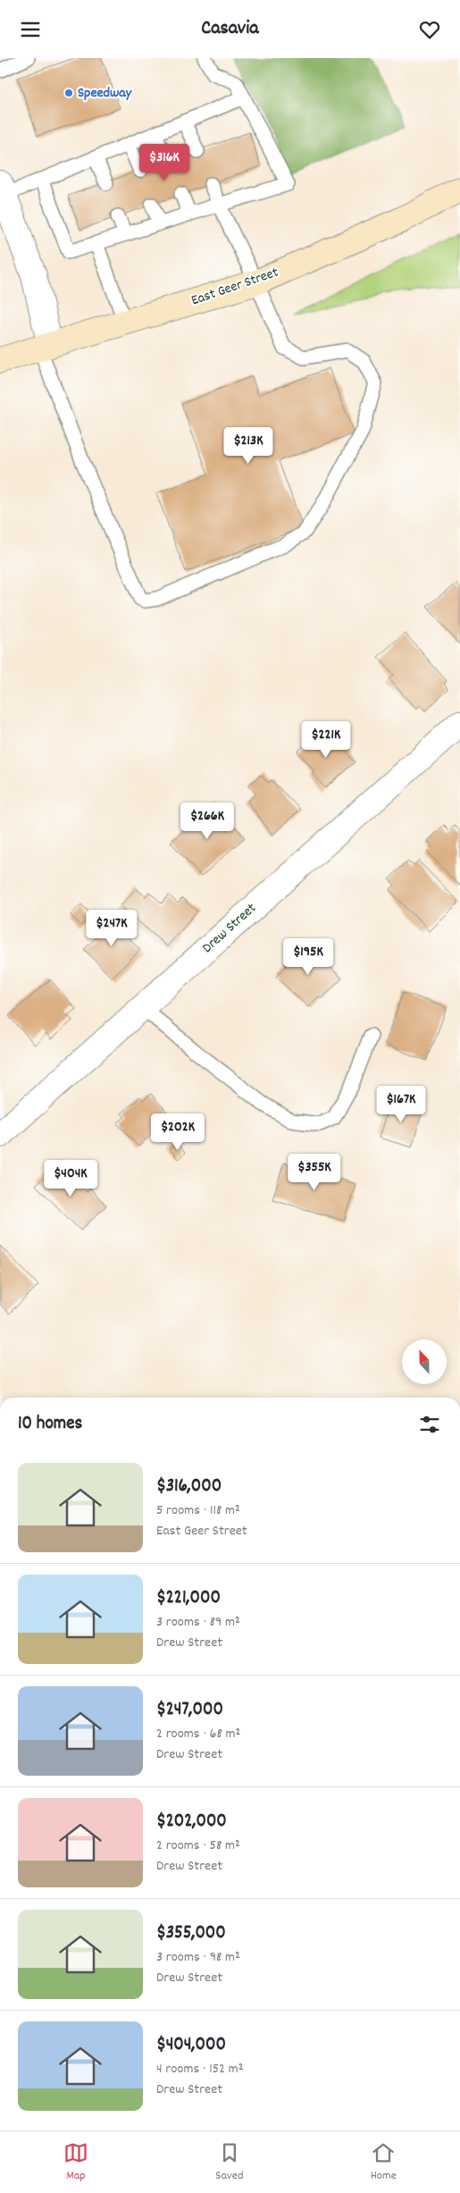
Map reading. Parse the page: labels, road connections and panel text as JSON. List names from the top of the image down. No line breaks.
{"streets":{"main road":["East Geer Street"],"street":["Drew Street"]},"places":["Speedway"],"north":"top","page":{"header":"Casavia","price":["$316K","$213K","$221K","$266K","$247K","$195K","$167K","$202K","$355K","$404K"],"heading":"10 homes","list":[{"name":"$316,000","note":"5 rooms · 118 m² · East Geer Street"},{"name":"$221,000","note":"3 rooms · 89 m² · Drew Street"},{"name":"$247,000","note":"2 rooms · 68 m² · Drew Street"},{"name":"$202,000","note":"2 rooms · 58 m² · Drew Street"},{"name":"$355,000","note":"3 rooms · 98 m² · Drew Street"},{"name":"$404,000","note":"4 rooms · 152 m² · Drew Street"}],"tabs":["Map","Saved","Home"]}}
